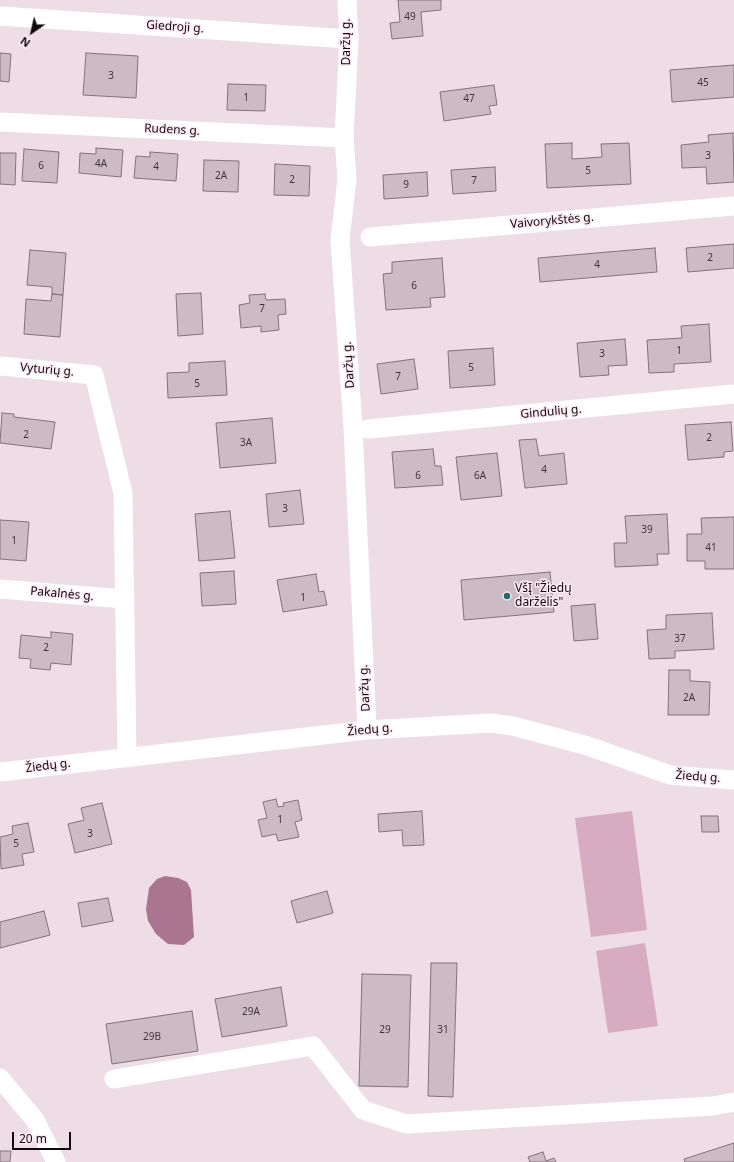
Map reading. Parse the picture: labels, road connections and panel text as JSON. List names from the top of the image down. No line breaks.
{"streets":{"street":["Giedroji g.","Daržų g.","Rudens g.","Vaivorykštės g.","Vyturių g.","Gindulių g.","Pakalnės g.","Žiedų g."]},"crossings":[["Giedroji g.","Daržų g."],["Daržų g.","Rudens g."],["Daržų g.","Žiedų g."],["Vyturių g.","Pakalnės g."]],"places":["VšĮ \"Žiedų darželis\""],"house_numbers":["49","3","45","1","47","3","4A","6","4","5","2A","2","7","9","2","4","6","7","1","3","5","7","5","2","2","3A","4","6","6A","3","39","1","41","1","37","2","2A","1","3","5","29A","29","31","29B"],"scale_bar":"20 m","north":"bottom left"}
